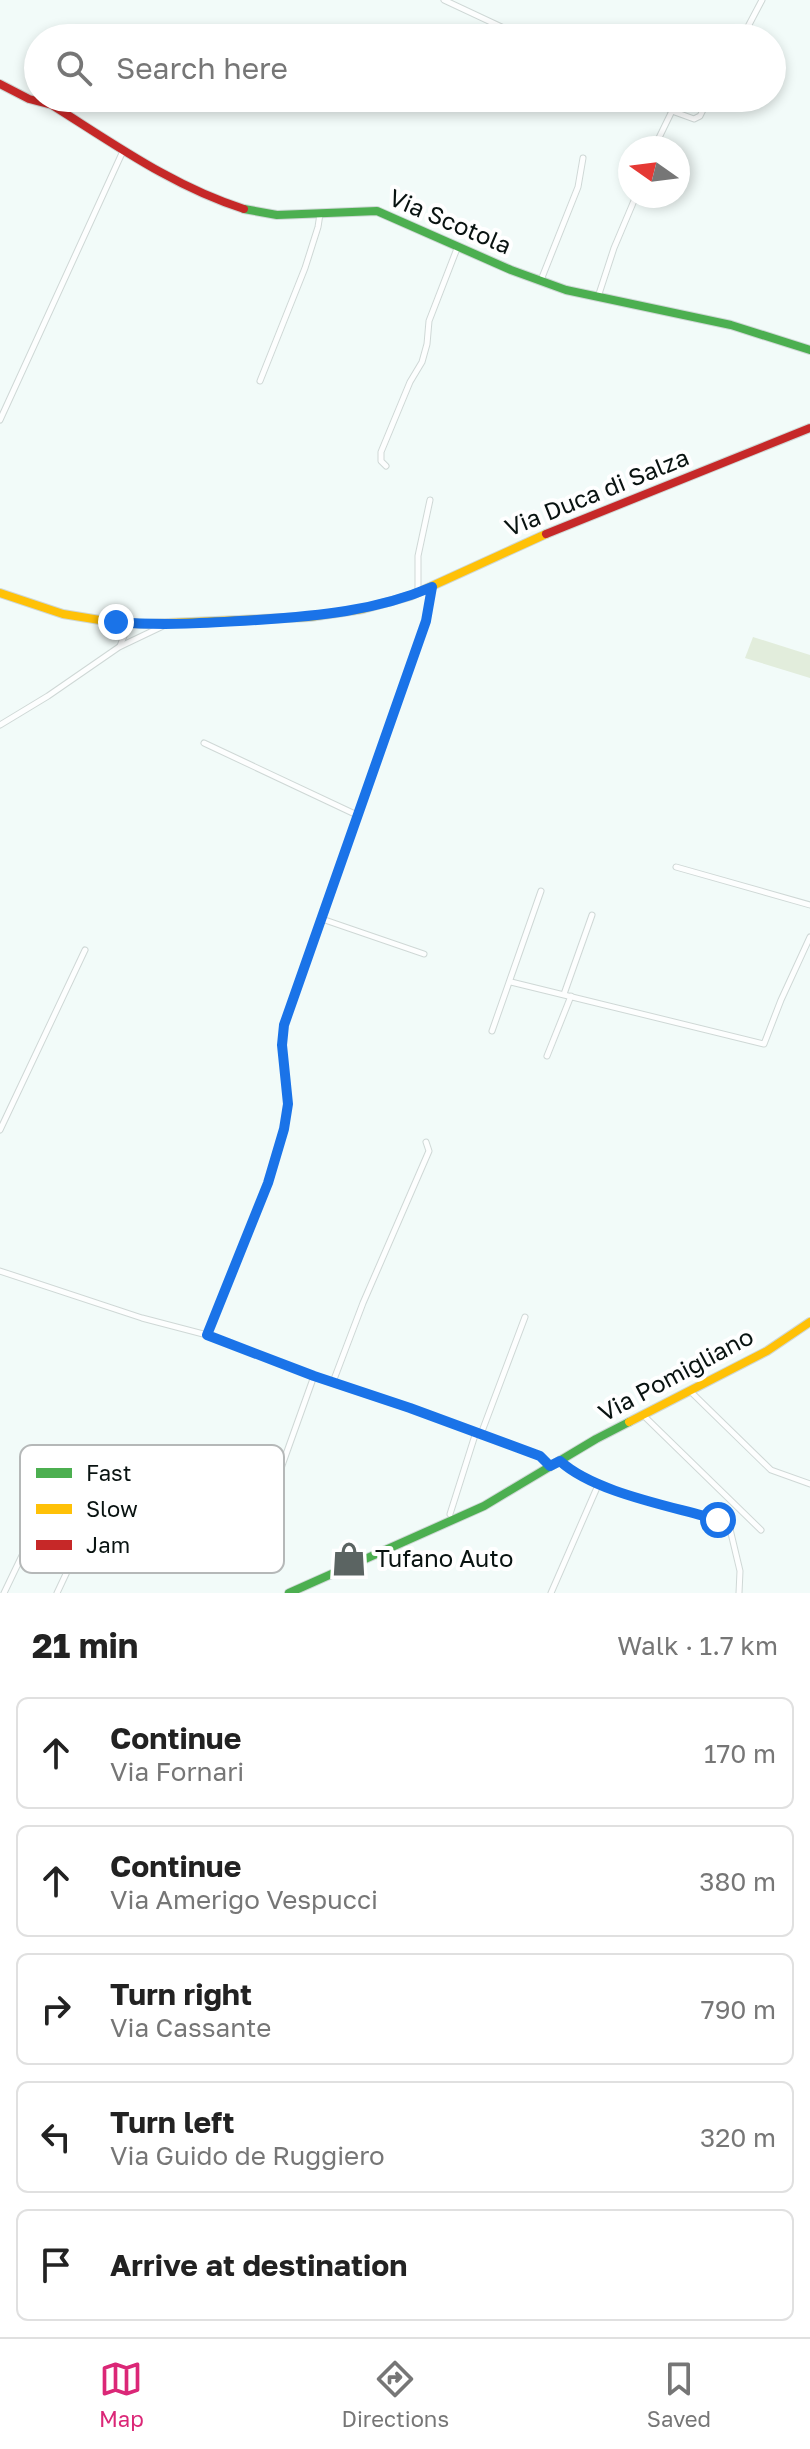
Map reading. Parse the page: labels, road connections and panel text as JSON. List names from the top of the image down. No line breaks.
{"streets":{"street":["Via Scotola","Via Duca di Salza","Via Pomigliano"]},"places":{"shop":["Tufano Auto"]},"legend":["Fast","Slow","Jam"],"north":"left","page":{"search":"Search here","heading":["21 min","Walk · 1.7 km"],"list":[["Continue","Via Fornari","170 m"],["Continue","Via Amerigo Vespucci","380 m"],["Turn right","Via Cassante","790 m"],["Turn left","Via Guido de Ruggiero","320 m"],"Arrive at destination"],"nav":["Map","Directions","Saved"]}}
